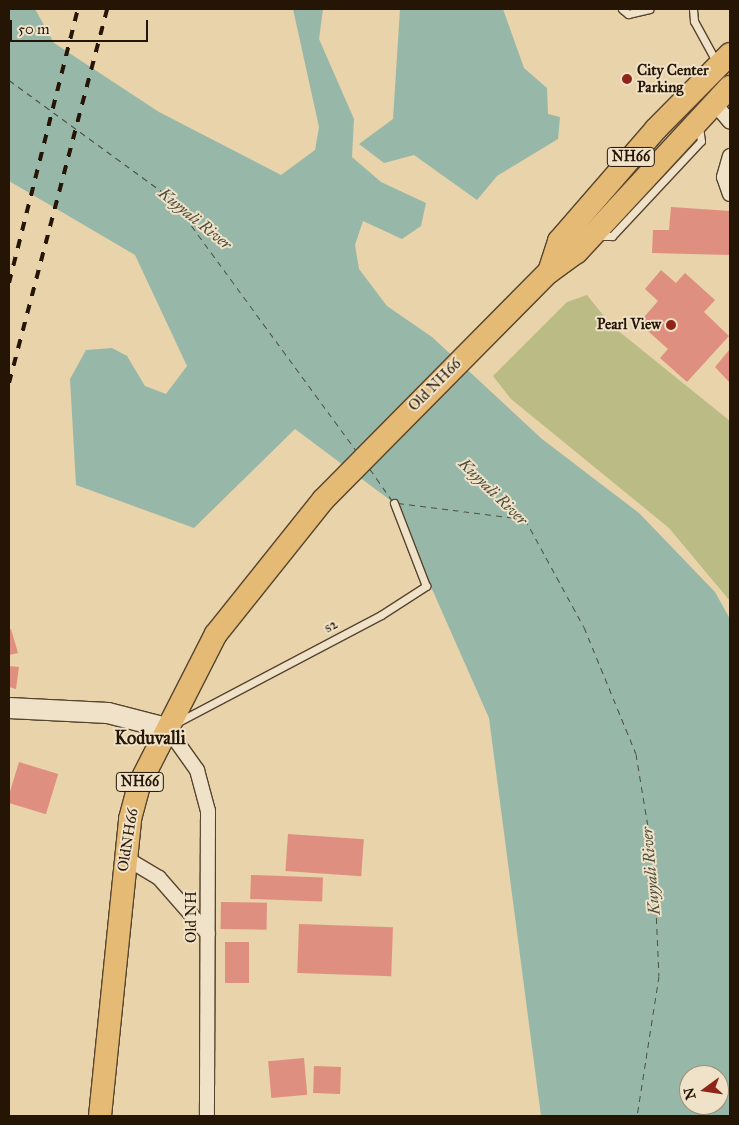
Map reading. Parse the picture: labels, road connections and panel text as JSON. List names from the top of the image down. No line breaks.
{"streets":{"main road":["NH66","Old NH66","OldNH66"],"street":["Old NH"],"lane":["s2"]},"crossings":[["Old NH66","OldNH66"],["s2","OldNH66"],["s2","Old NH"],["OldNH66","Old NH"]],"districts":["Koduvalli"],"water":["Kuyyali River"],"places":["City Center Parking","Pearl View"],"scale_bar":"50 m","north":"left"}
